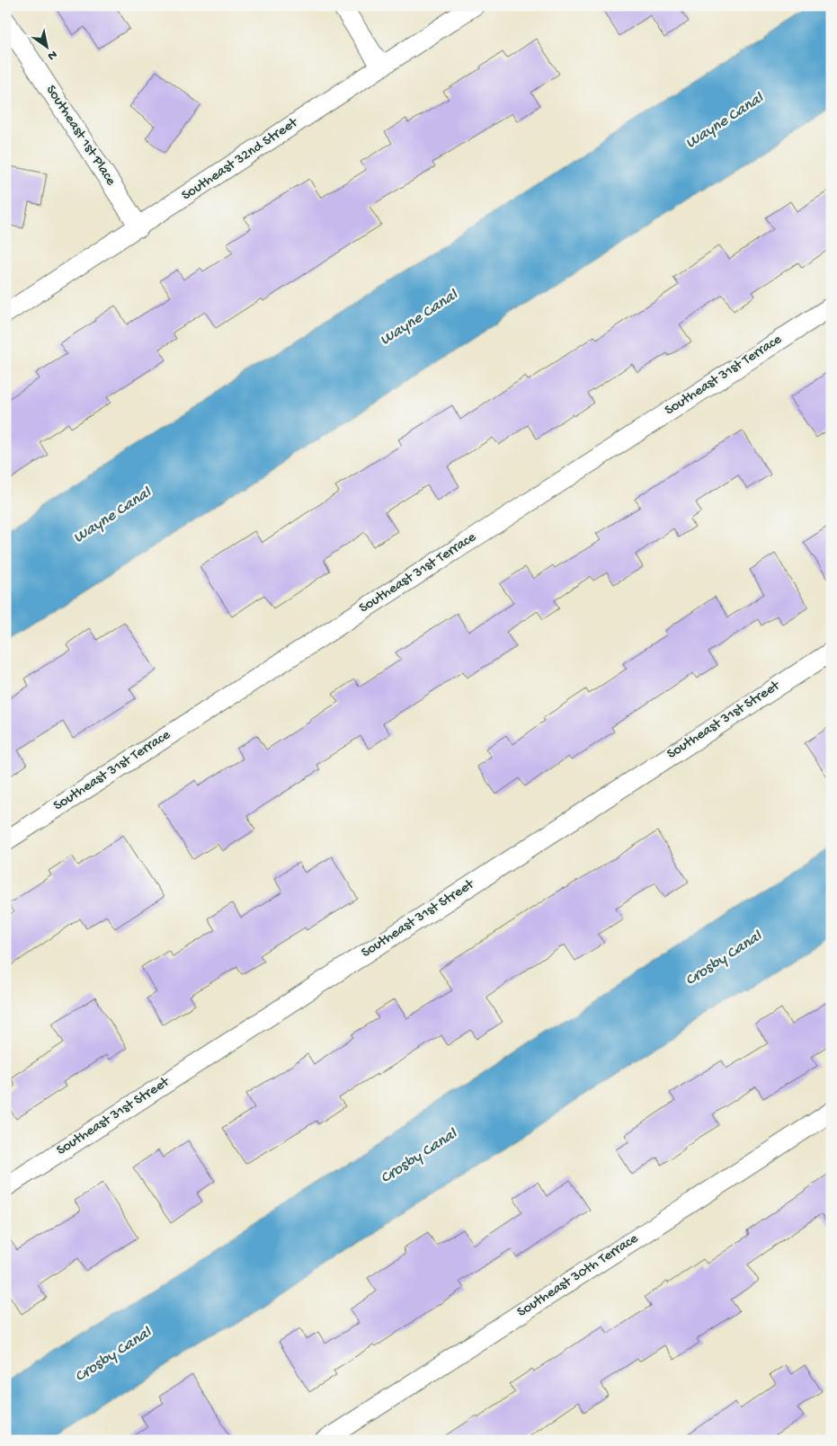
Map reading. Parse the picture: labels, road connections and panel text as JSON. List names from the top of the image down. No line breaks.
{"streets":{"street":["Southeast 1st Place","Southeast 32nd Street","Southeast 31st Terrace","Southeast 31st Street","Southeast 30th Terrace"]},"crossings":[["Southeast 1st Place","Southeast 32nd Street"]],"water":["Wayne Canal","Crosby Canal"],"north":"bottom right"}
